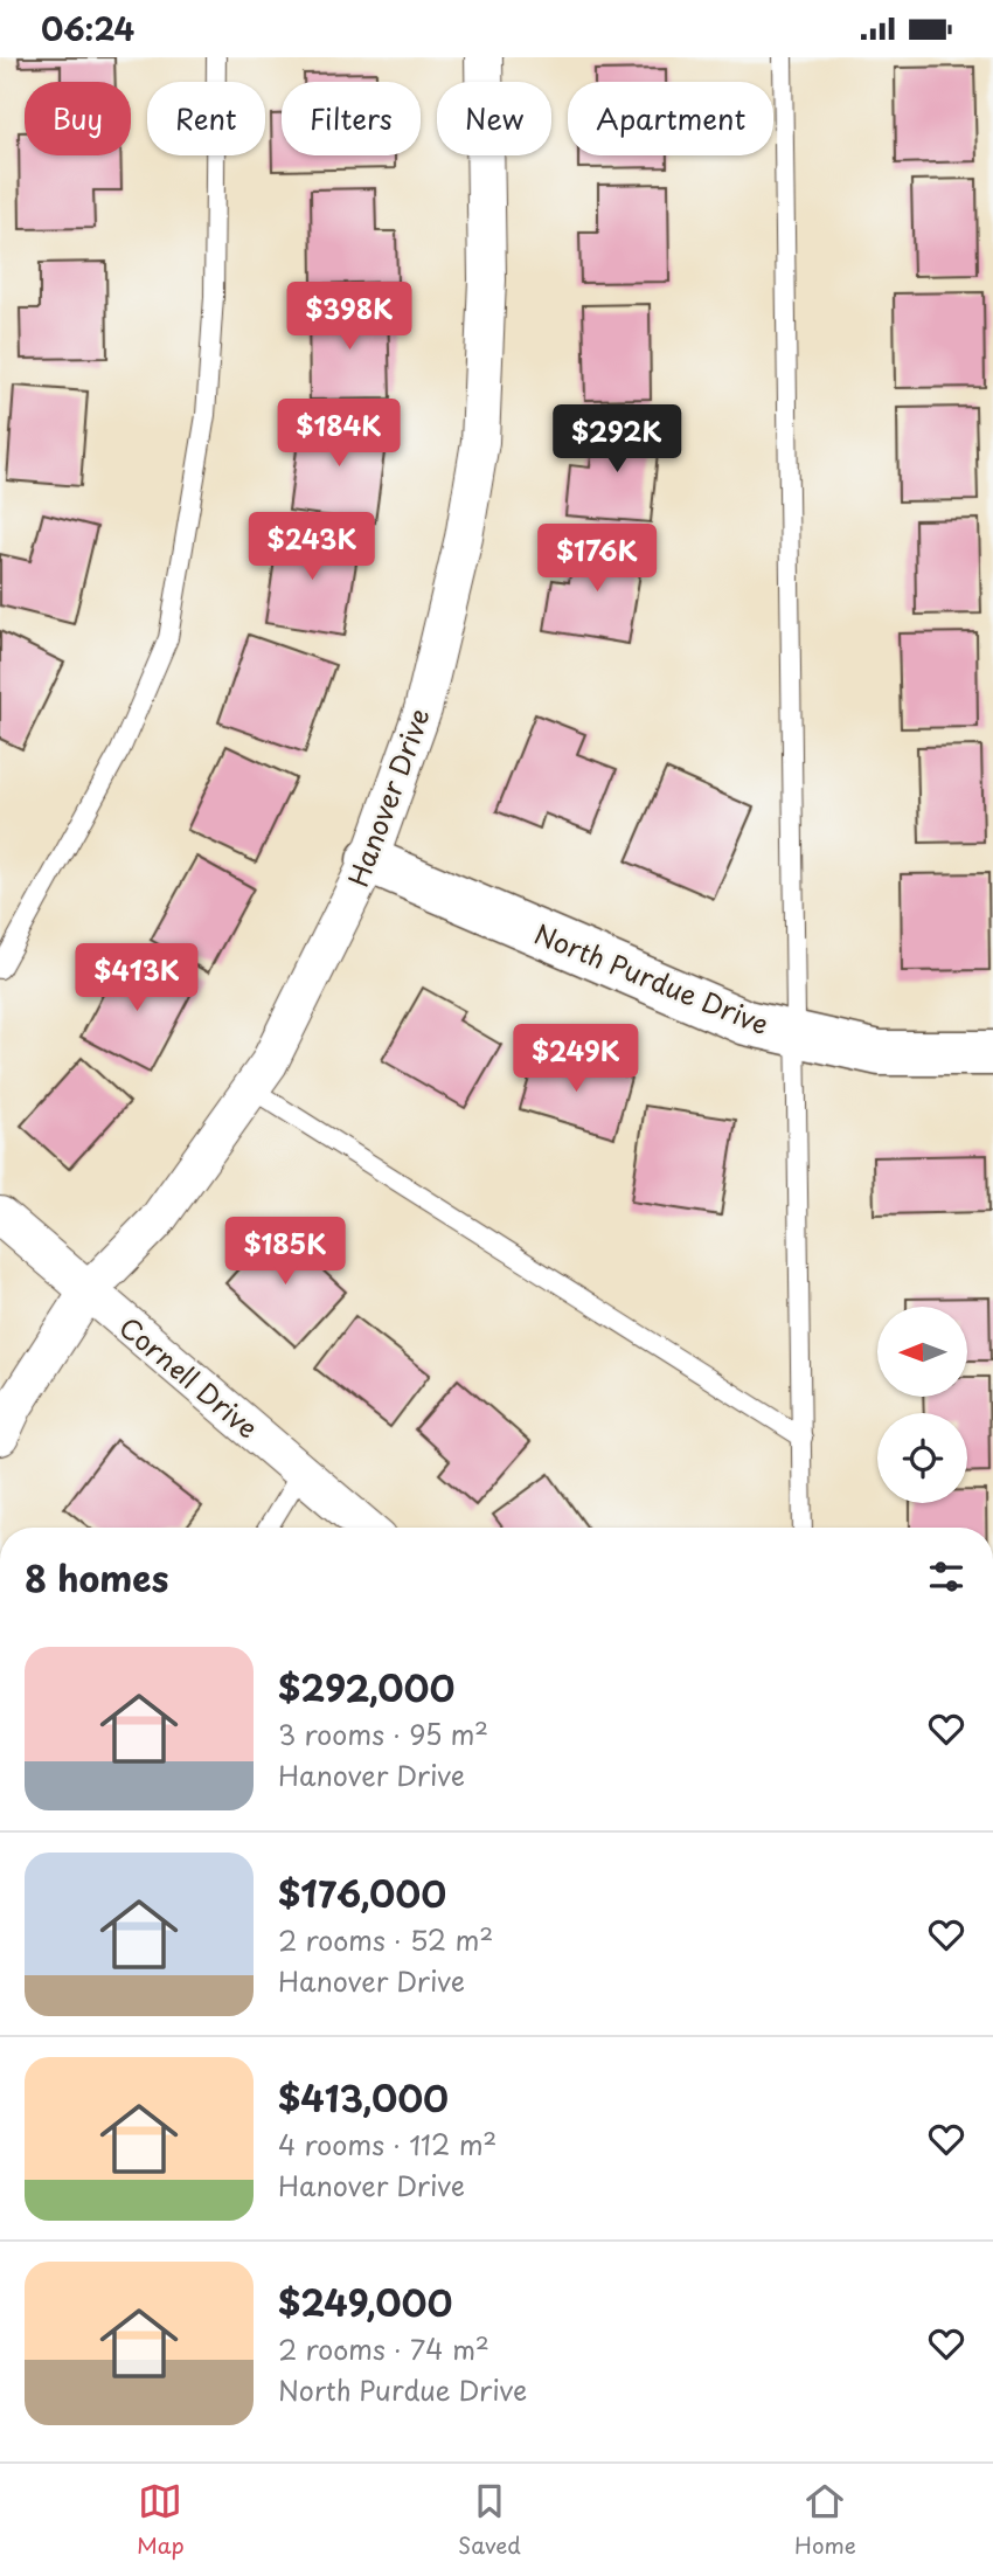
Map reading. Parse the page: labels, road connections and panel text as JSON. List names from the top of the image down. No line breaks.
{"streets":{"street":["Hanover Drive","North Purdue Drive","Cornell Drive"]},"crossings":[["Hanover Drive","North Purdue Drive"],["Hanover Drive","Cornell Drive"]],"north":"left","page":{"status":"06:24","chip":["Buy","Rent","Filters","New","Apartment"],"price":["$398K","$184K","$292K","$243K","$176K","$413K","$249K","$185K"],"heading":"8 homes","list":[{"name":"$292,000","note":"3 rooms · 95 m² · Hanover Drive"},{"name":"$176,000","note":"2 rooms · 52 m² · Hanover Drive"},{"name":"$413,000","note":"4 rooms · 112 m² · Hanover Drive"},{"name":"$249,000","note":"2 rooms · 74 m² · North Purdue Drive"}],"tabs":["Map","Saved","Home"]}}
